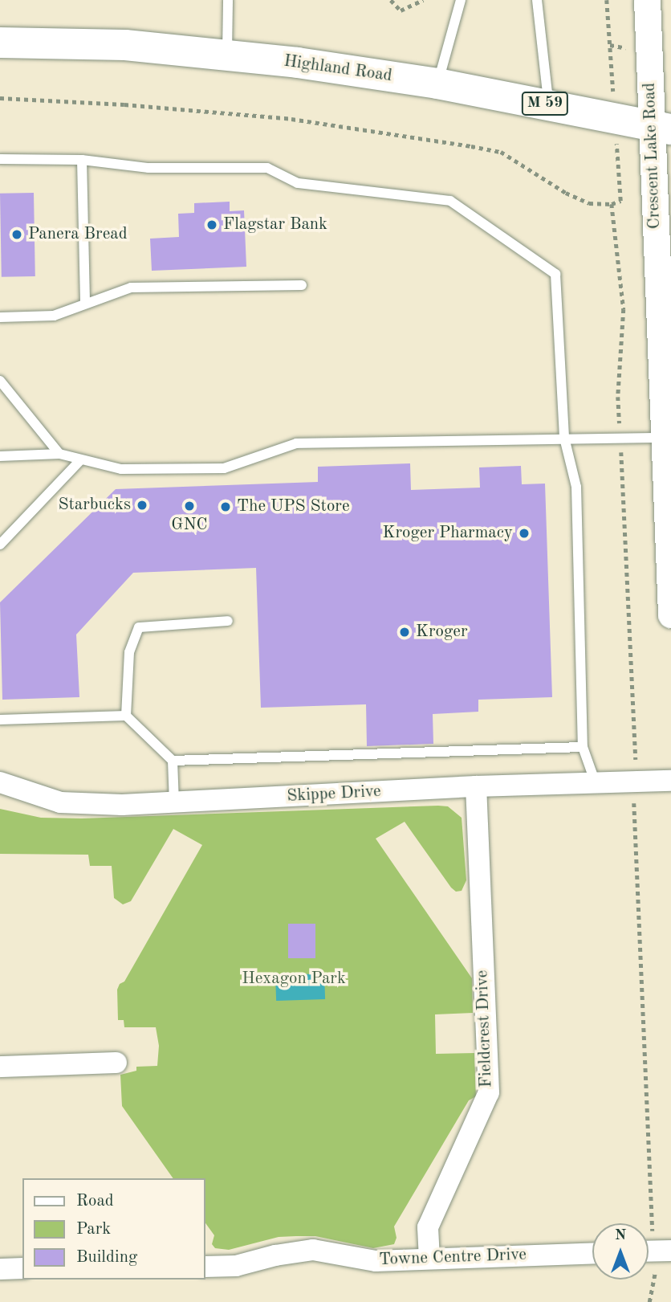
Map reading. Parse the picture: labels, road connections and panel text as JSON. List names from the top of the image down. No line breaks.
{"streets":{"highway":["Highland Road","M 59"],"street":["Crescent Lake Road","Skippe Drive","Fieldcrest Drive","Towne Centre Drive"]},"crossings":[["Highland Road","Crescent Lake Road"],["Skippe Drive","Fieldcrest Drive"],["Fieldcrest Drive","Towne Centre Drive"]],"parks":["Hexagon Park"],"places":["Flagstar Bank","Panera Bread","Starbucks","GNC","The UPS Store","Kroger Pharmacy","Kroger"],"legend":["Road","Park","Building"],"north":"top"}
